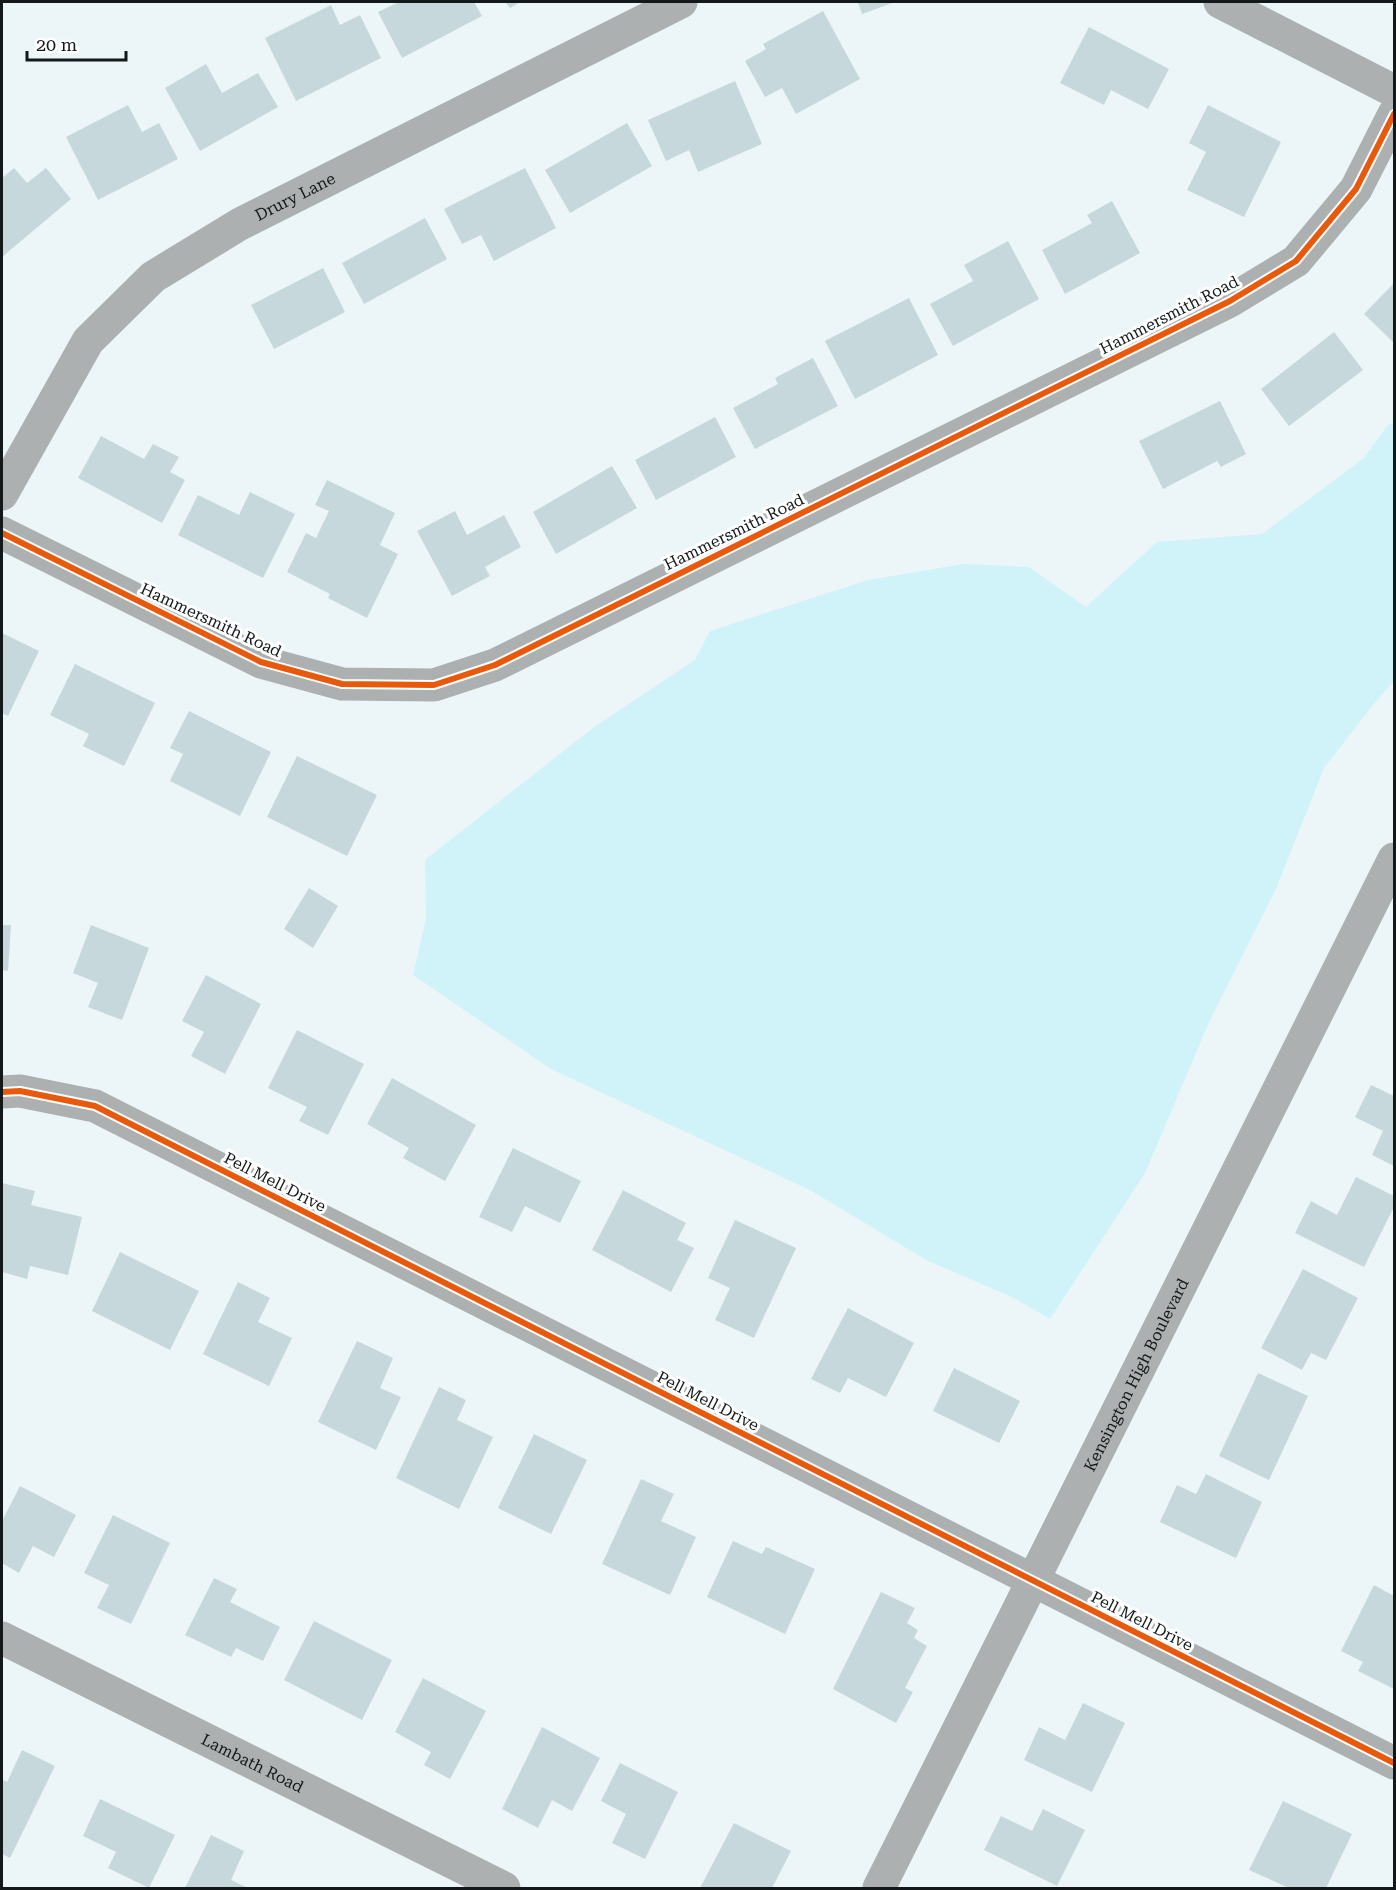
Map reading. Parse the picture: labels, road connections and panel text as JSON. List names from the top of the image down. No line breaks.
{"streets":{"street":["Drury Lane","Hammersmith Road","Pell Mell Drive","Kensington High Boulevard","Lambath Road"]},"crossings":[["Pell Mell Drive","Kensington High Boulevard"]],"scale_bar":"20 m"}
